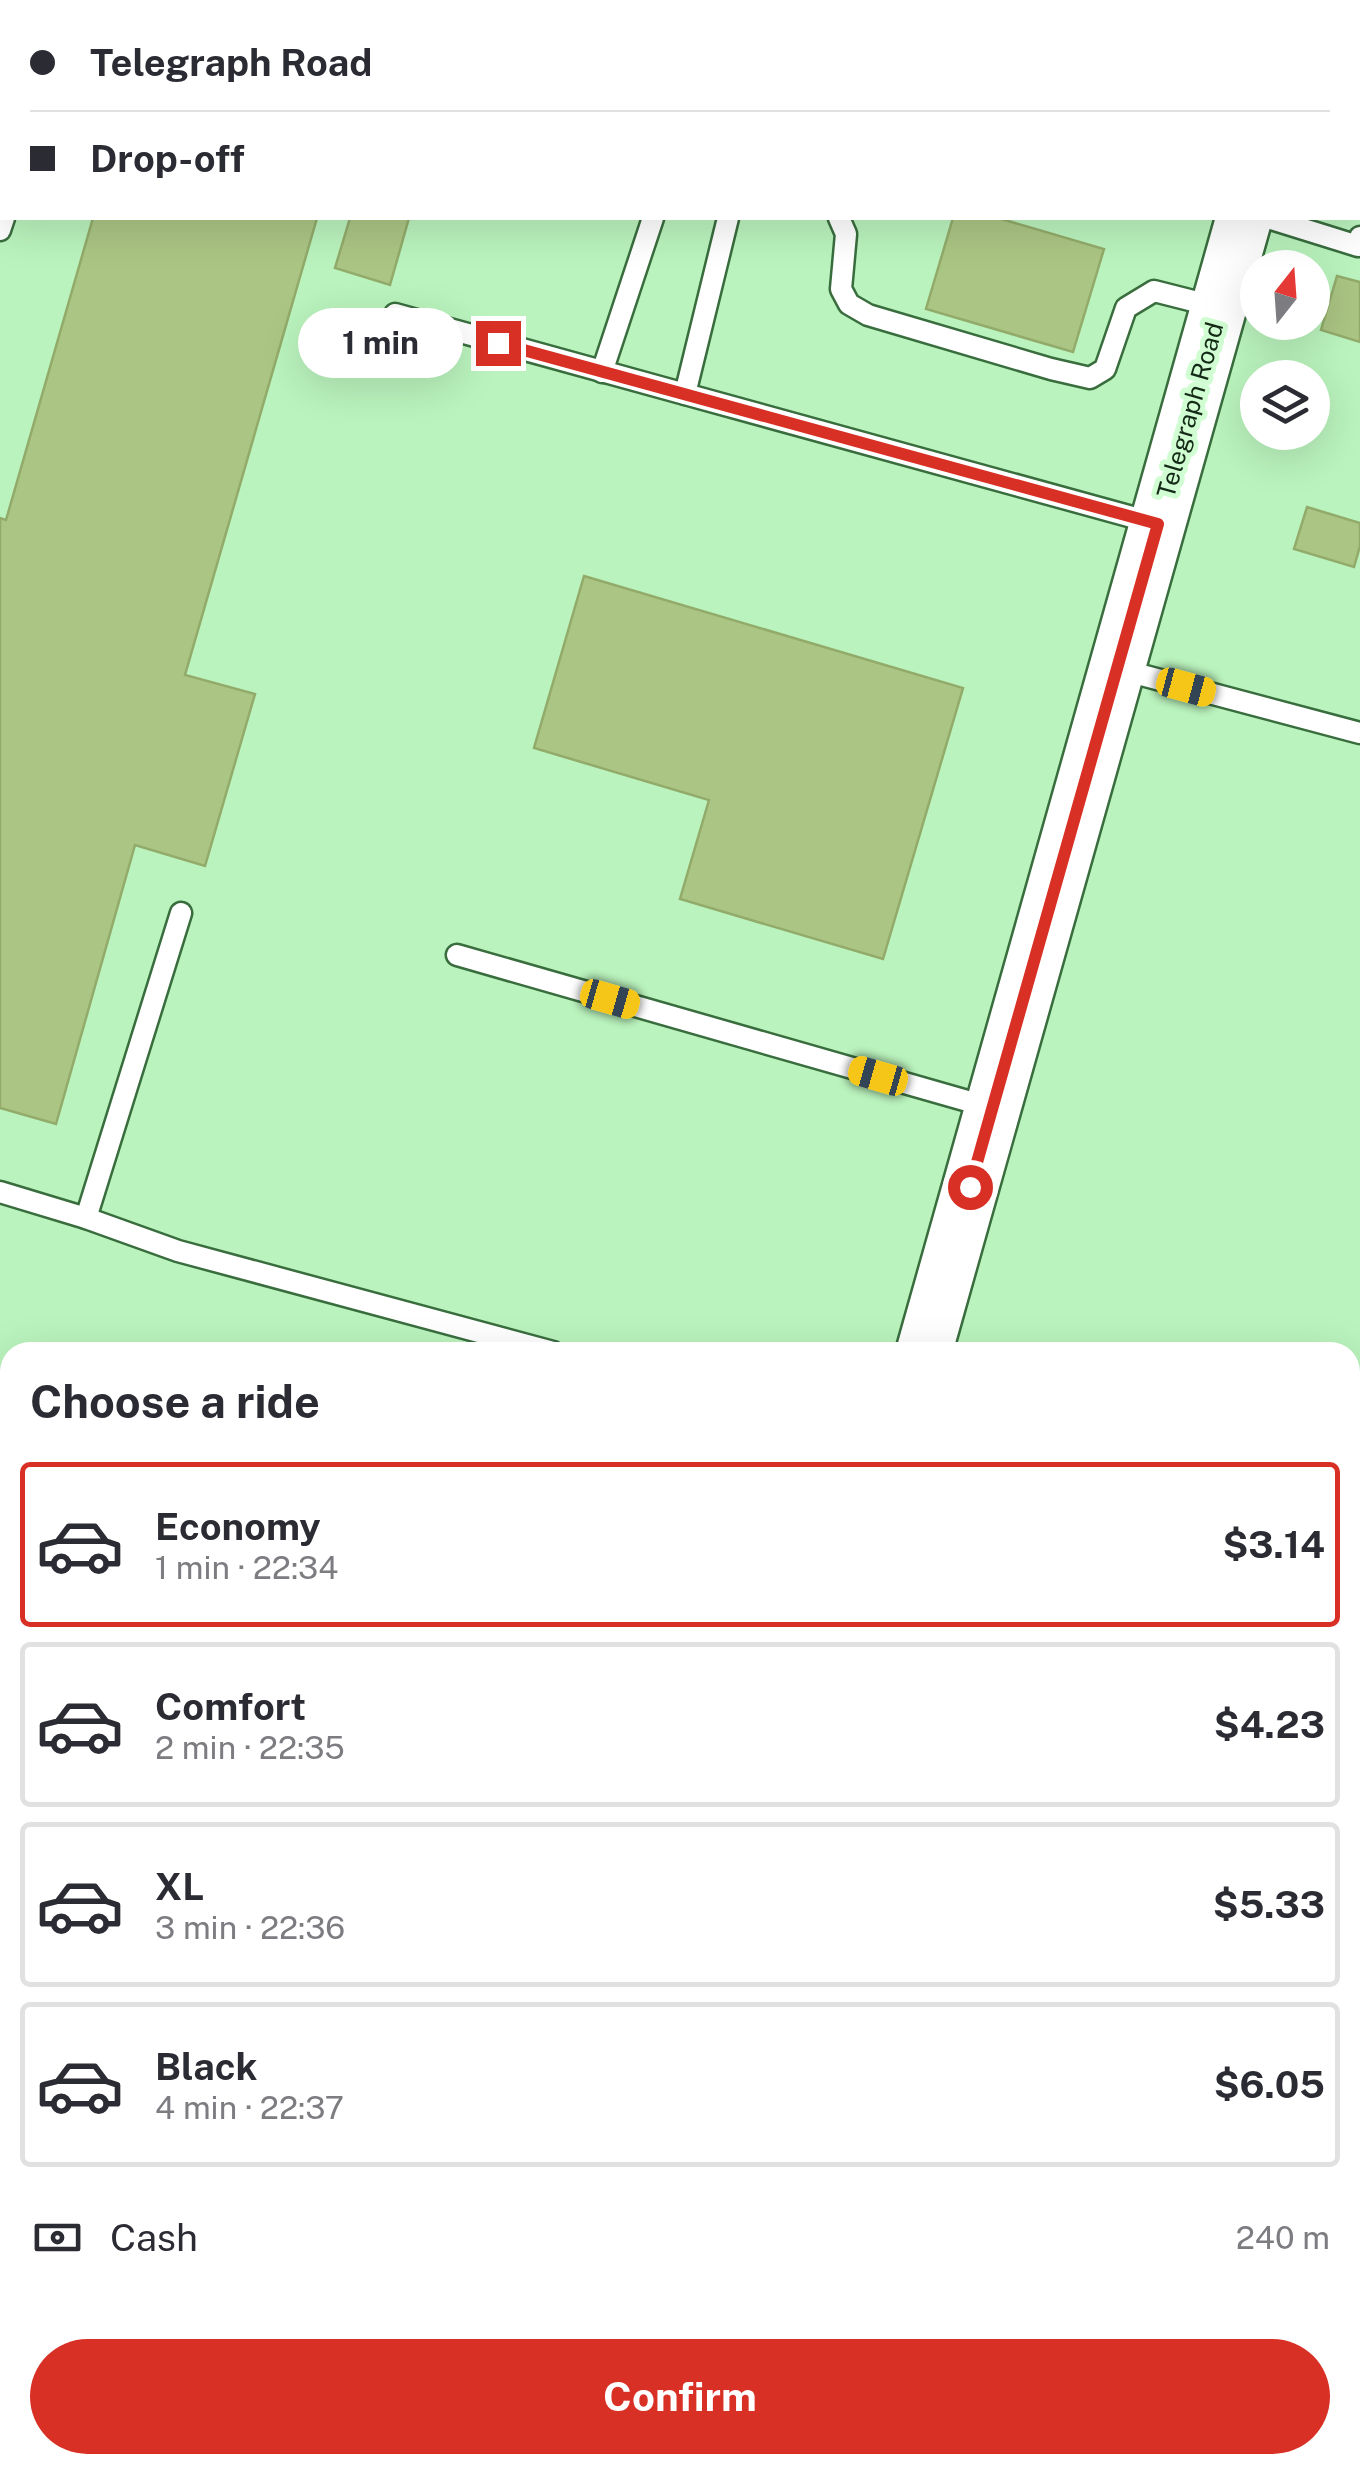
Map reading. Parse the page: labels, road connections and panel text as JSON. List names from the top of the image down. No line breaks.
{"streets":{"main road":["Telegraph Road"]},"north":"top","page":{"banner":["Telegraph Road","Drop-off"],"bubble":"1 min","heading":"Choose a ride","list":[{"name":"Economy","note":"1 min · 22:34","value":"$3.14"},{"name":"Comfort","note":"2 min · 22:35","value":"$4.23"},{"name":"XL","note":"3 min · 22:36","value":"$5.33"},{"name":"Black","note":"4 min · 22:37","value":"$6.05"}],"pay":["Cash","240 m"],"buttons":"Confirm"}}
